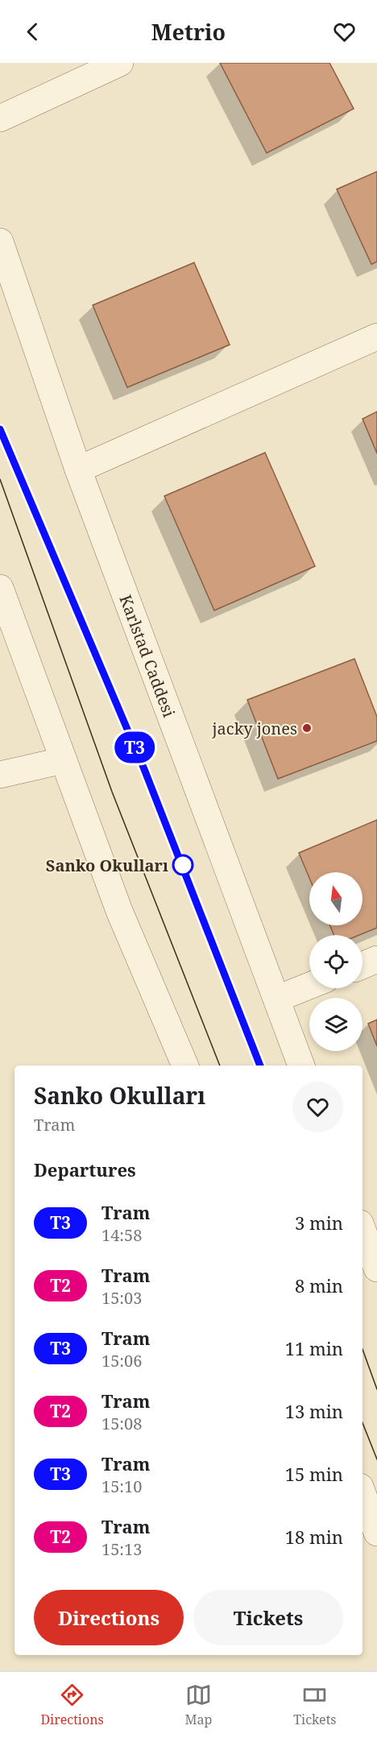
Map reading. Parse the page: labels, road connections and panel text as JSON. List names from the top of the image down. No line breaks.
{"streets":{"street":["Karlstad Caddesi"]},"places":["jacky jones","Sanko Okulları"],"lines":["tram line T3"],"north":"top","page":{"header":"Metrio","on_map":"T3","heading":[["Sanko Okulları","Tram"],"Departures"],"list":[{"mark":"T3","name":"Tram","note":"14:58","value":"3 min"},{"mark":"T2","name":"Tram","note":"15:03","value":"8 min"},{"mark":"T3","name":"Tram","note":"15:06","value":"11 min"},{"mark":"T2","name":"Tram","note":"15:08","value":"13 min"},{"mark":"T3","name":"Tram","note":"15:10","value":"15 min"},{"mark":"T2","name":"Tram","note":"15:13","value":"18 min"}],"buttons":["Directions","Tickets"],"tabs":["Directions","Map","Tickets"]}}
